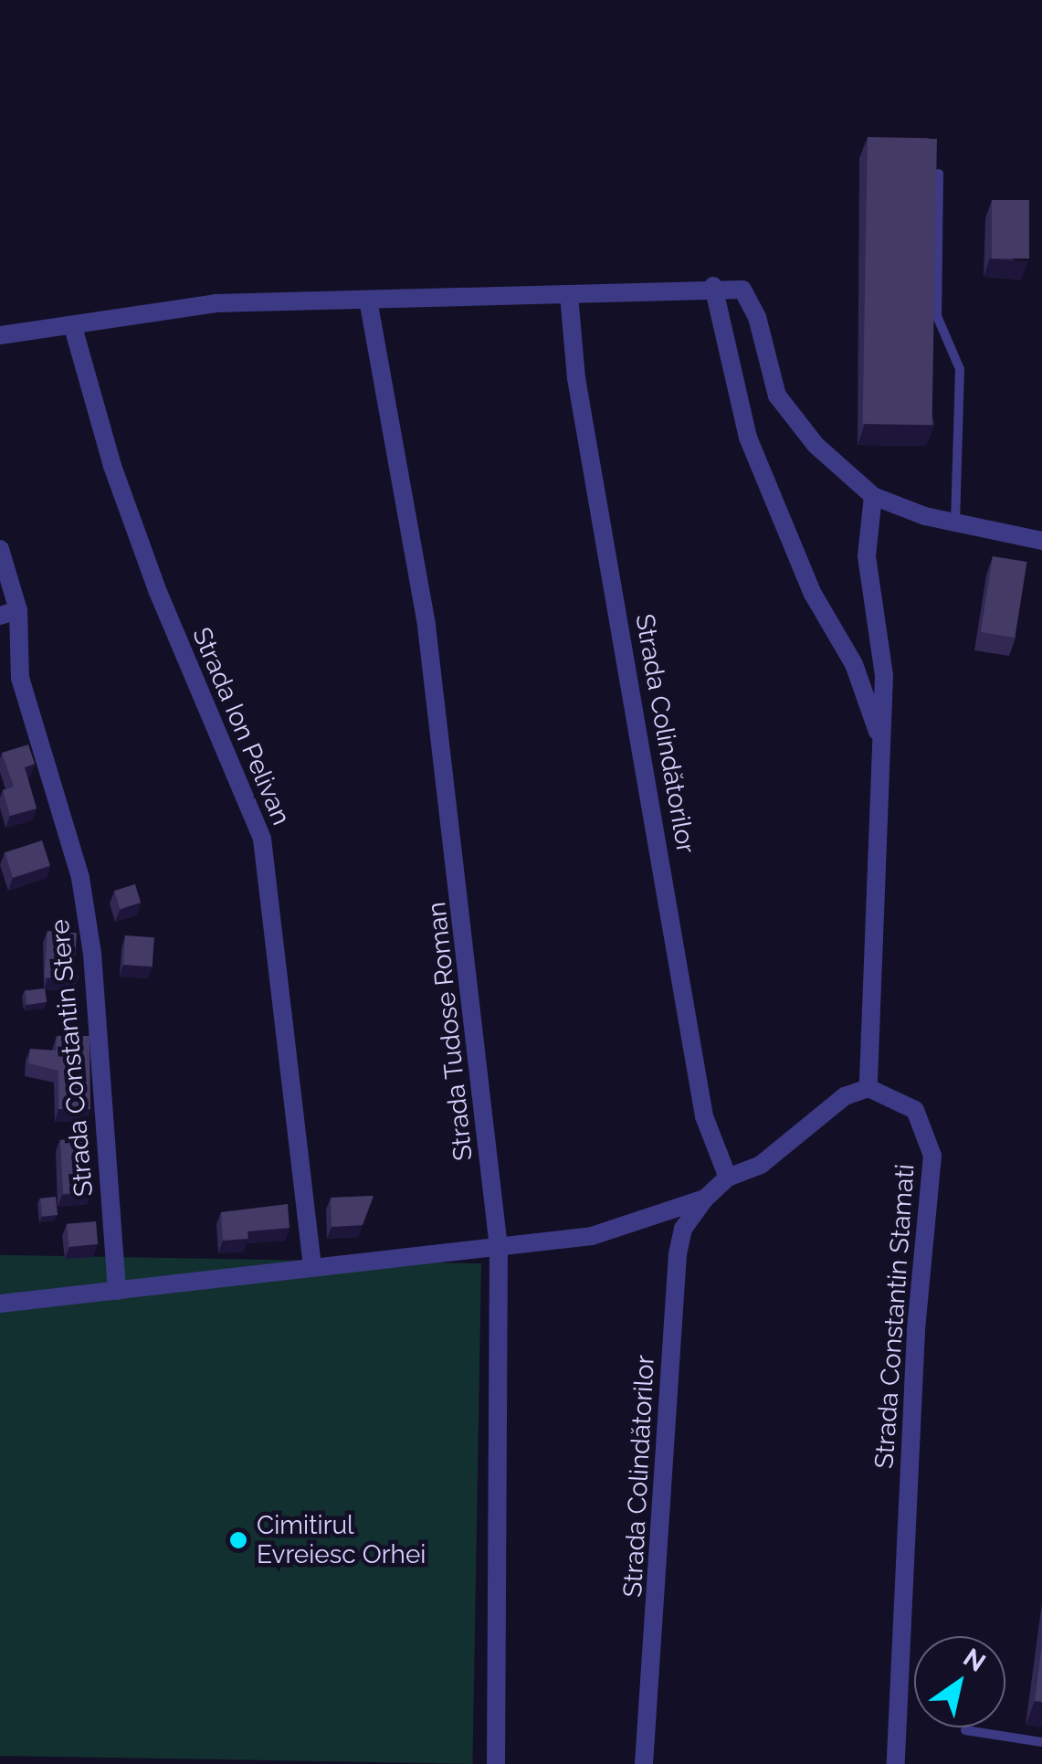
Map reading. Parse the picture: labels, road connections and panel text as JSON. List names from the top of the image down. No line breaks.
{"streets":{"street":["Strada Ion Pelivan","Strada Colindătorilor","Strada Tudose Roman","Strada Constantin Stere","Strada Constantin Stamati"]},"places":["Cimitirul Evreiesc Orhei"],"north":"top right"}
